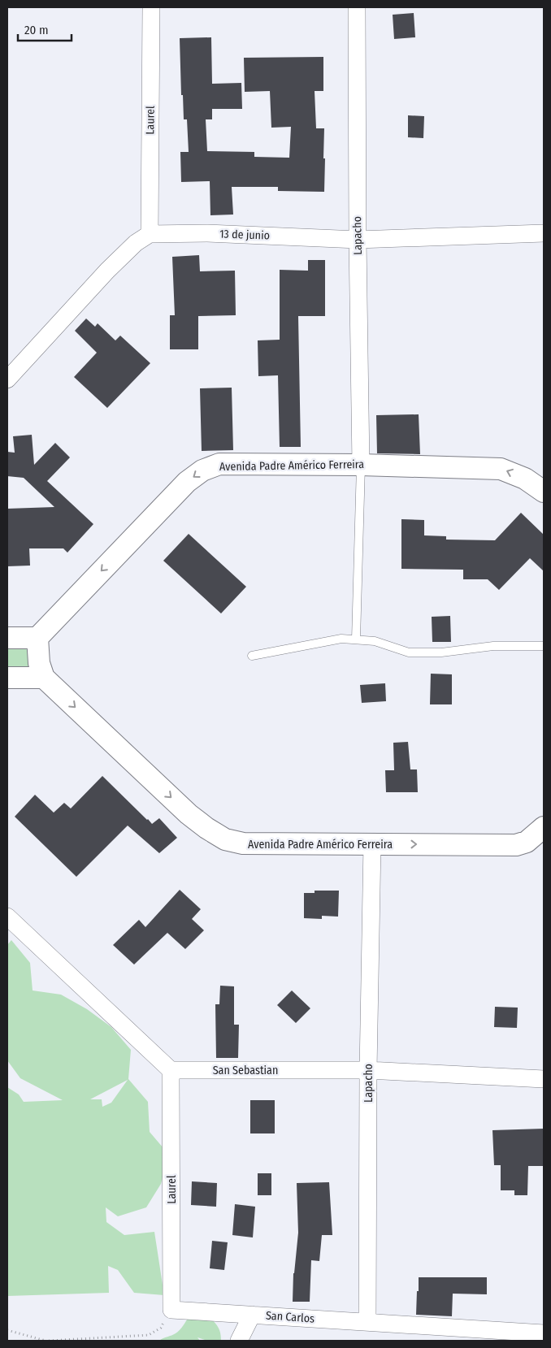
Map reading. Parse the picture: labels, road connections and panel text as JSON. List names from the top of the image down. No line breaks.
{"streets":{"street":["Laurel","13 de junio","Lapacho","Avenida Padre Américo Ferreira","San Sebastian","San Carlos"]},"crossings":[["Laurel","13 de junio"],["Laurel","San Sebastian"],["Laurel","San Carlos"],["13 de junio","Lapacho"],["Lapacho","Avenida Padre Américo Ferreira"],["Lapacho","San Sebastian"],["Lapacho","San Carlos"]],"scale_bar":"20 m"}
